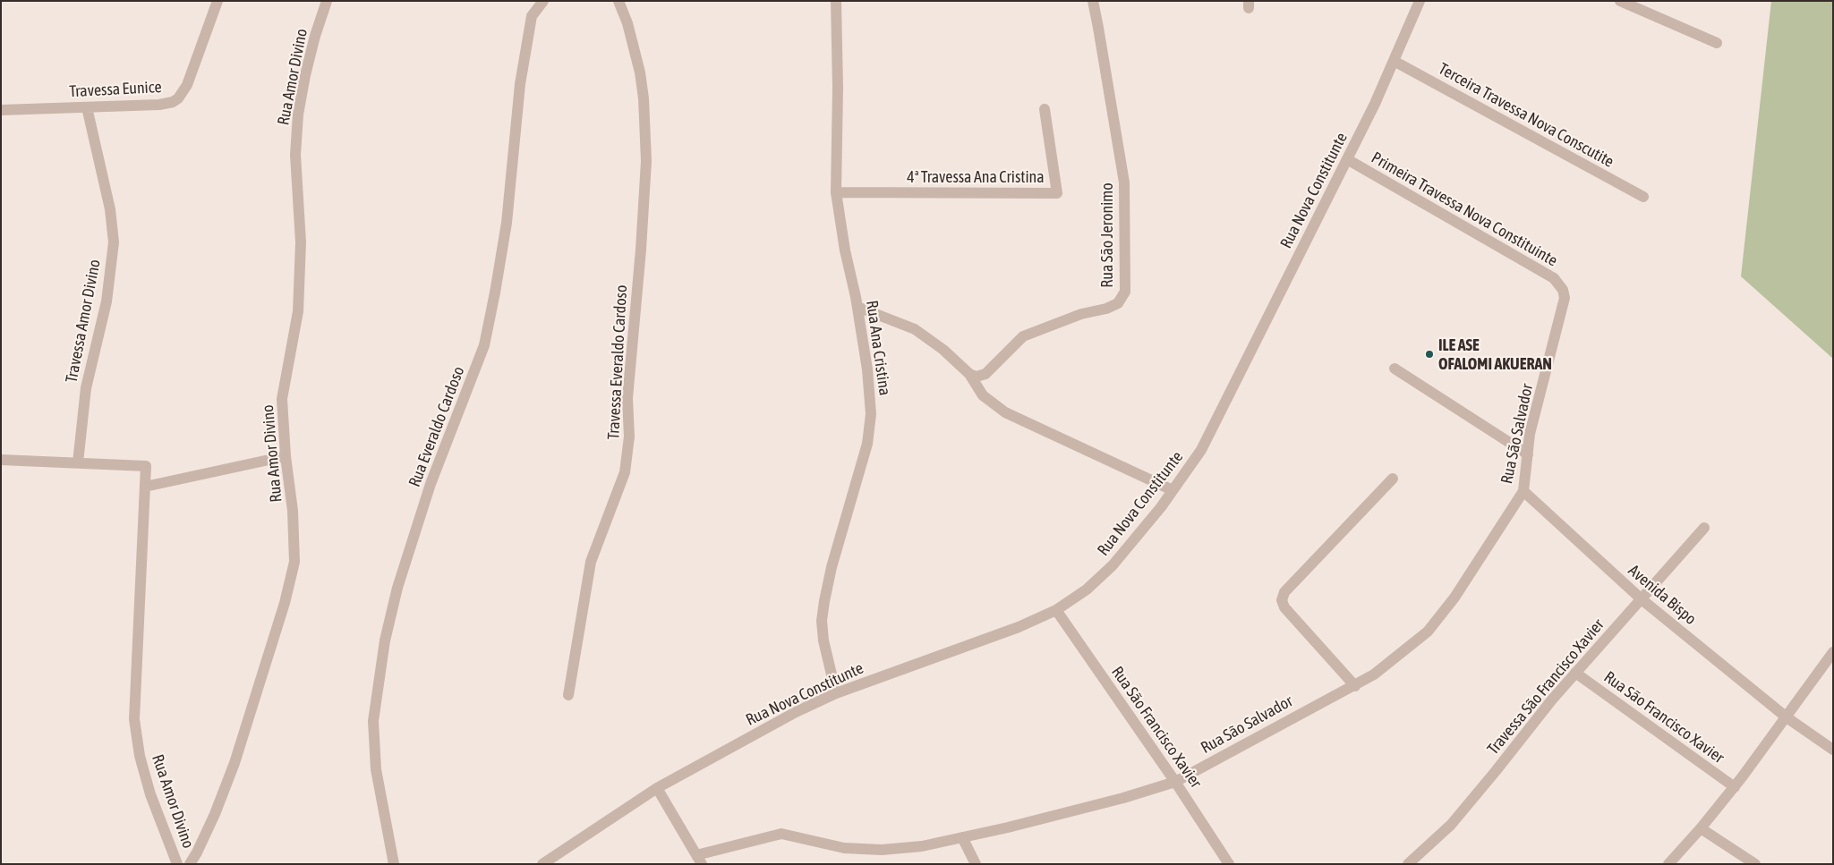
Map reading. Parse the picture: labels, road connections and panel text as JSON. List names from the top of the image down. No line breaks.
{"streets":{"street":["Rua Amor Divino","Travessa Eunice","Terceira Travessa Nova Conscutite","4ª Travessa Ana Cristina","Rua Nova Constitunte","Primeira Travessa Nova Constituinte","Rua São Jeronimo","Travessa Amor Divino","Rua Ana Cristina","Travessa Everaldo Cardoso","Rua Everaldo Cardoso","Rua São Salvador","Avenida Bispo","Travessa São Francisco Xavier","Rua São Francisco Xavier"]},"crossings":[["Rua Amor Divino","Travessa Amor Divino"],["Travessa Eunice","Travessa Amor Divino"],["Terceira Travessa Nova Conscutite","Rua Nova Constitunte"],["4ª Travessa Ana Cristina","Rua Ana Cristina"],["Rua Nova Constitunte","Primeira Travessa Nova Constituinte"],["Rua Nova Constitunte","Rua Ana Cristina"],["Rua Nova Constitunte","Rua São Francisco Xavier"],["Primeira Travessa Nova Constituinte","Rua São Salvador"],["Rua São Salvador","Avenida Bispo"],["Rua São Salvador","Rua São Francisco Xavier"],["Avenida Bispo","Travessa São Francisco Xavier"],["Travessa São Francisco Xavier","Rua São Francisco Xavier"]],"places":["ILE ASE OFALOMI AKUERAN"]}
